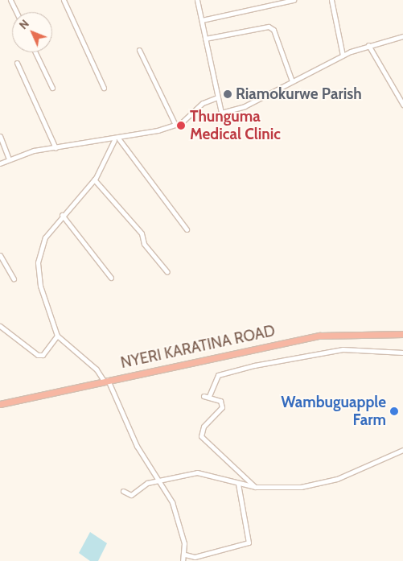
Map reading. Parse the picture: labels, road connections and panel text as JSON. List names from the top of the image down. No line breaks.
{"streets":{"highway":["NYERI KARATINA ROAD"]},"places":["Riamokurwe Parish","Thunguma Medical Clinic","Wambuguapple Farm"],"north":"top left"}
